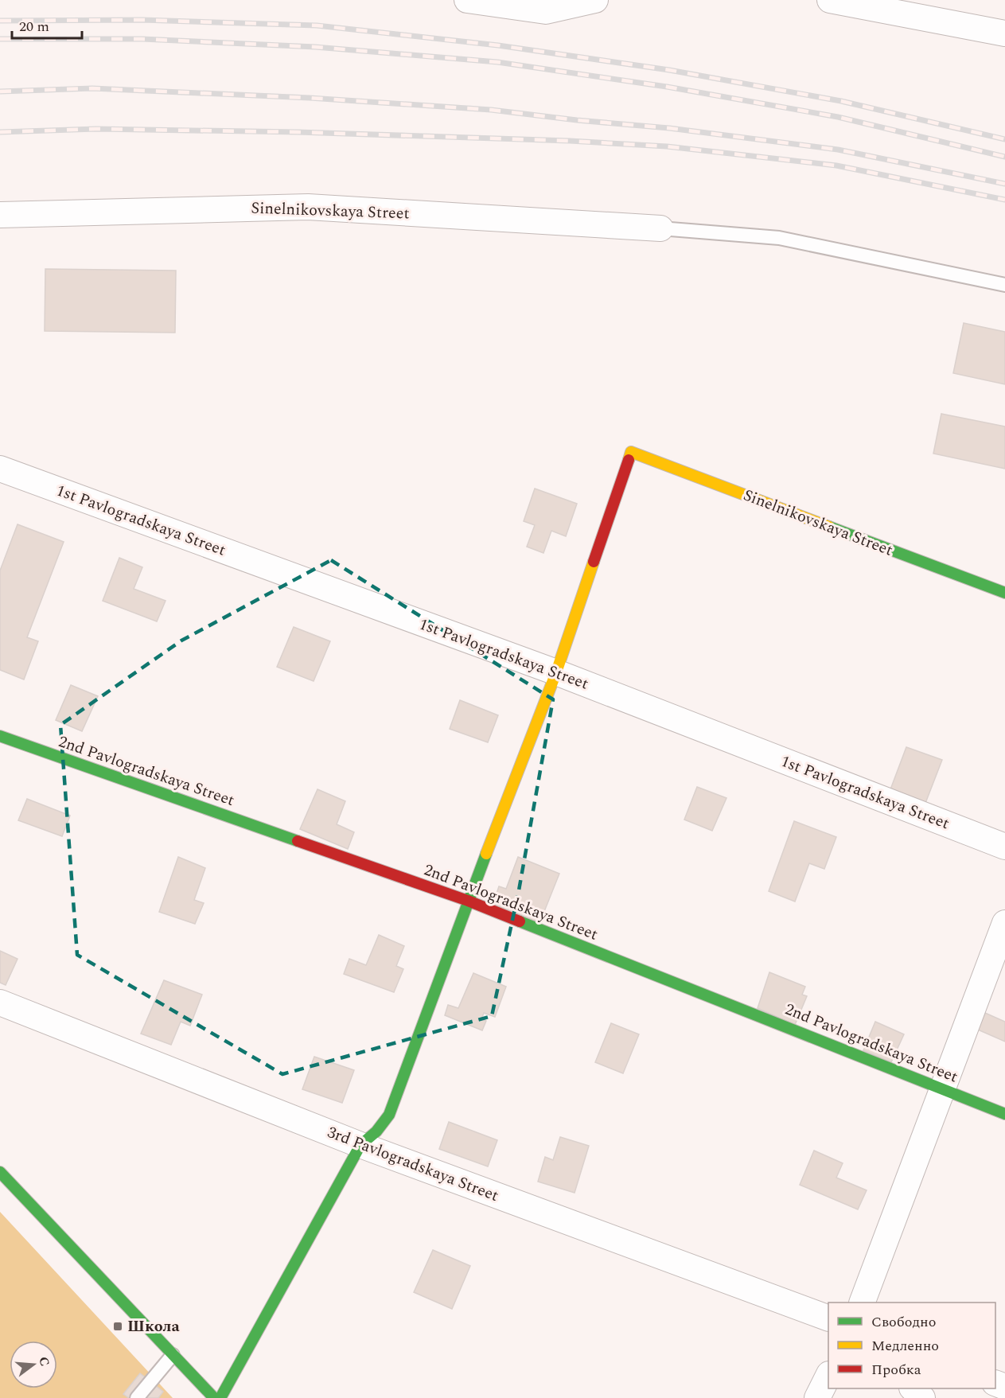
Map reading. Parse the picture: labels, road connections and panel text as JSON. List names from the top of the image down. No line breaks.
{"streets":{"street":["Sinelnikovskaya Street","1st Pavlogradskaya Street","2nd Pavlogradskaya Street","3rd Pavlogradskaya Street"]},"crossings":[["Sinelnikovskaya Street","1st Pavlogradskaya Street"]],"places":{"transit":["Школа"]},"legend":["Свободно","Медленно","Пробка"],"scale_bar":"20 m","north":"right"}
